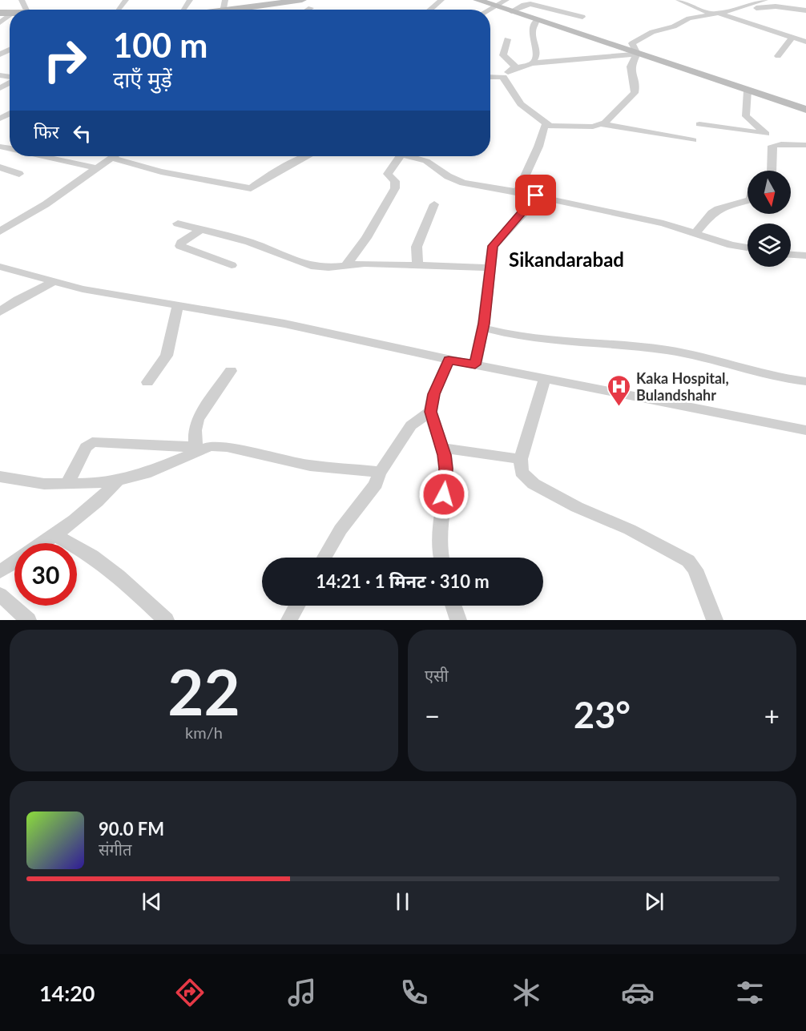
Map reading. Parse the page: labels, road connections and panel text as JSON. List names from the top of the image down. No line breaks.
{"districts":["Sikandarabad"],"places":{"hospital":["Kaka Hospital, Bulandshahr"]},"north":"bottom","page":{"turn":["100 m","दाएँ मुड़ें"],"then":"फिर","limit":"30","trip":"14:21 · 1 मिनट · 310 m","tile":[["22","km/h"],"एसी"],"heat":["−","23°","+"],"song":["90.0 FM","संगीत"],"tabs":"14:20"}}
